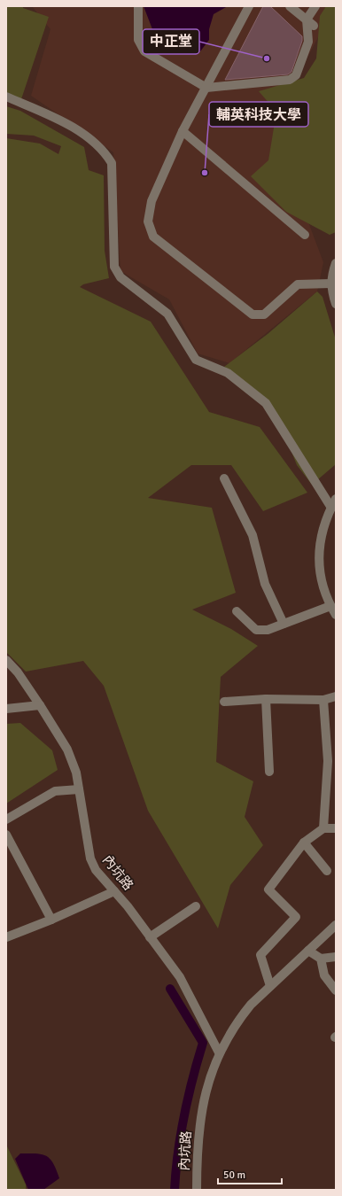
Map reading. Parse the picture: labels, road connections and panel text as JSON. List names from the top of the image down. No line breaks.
{"streets":{"street":["內坑路"]},"places":["中正堂","輔英科技大學"],"scale_bar":"50 m"}
